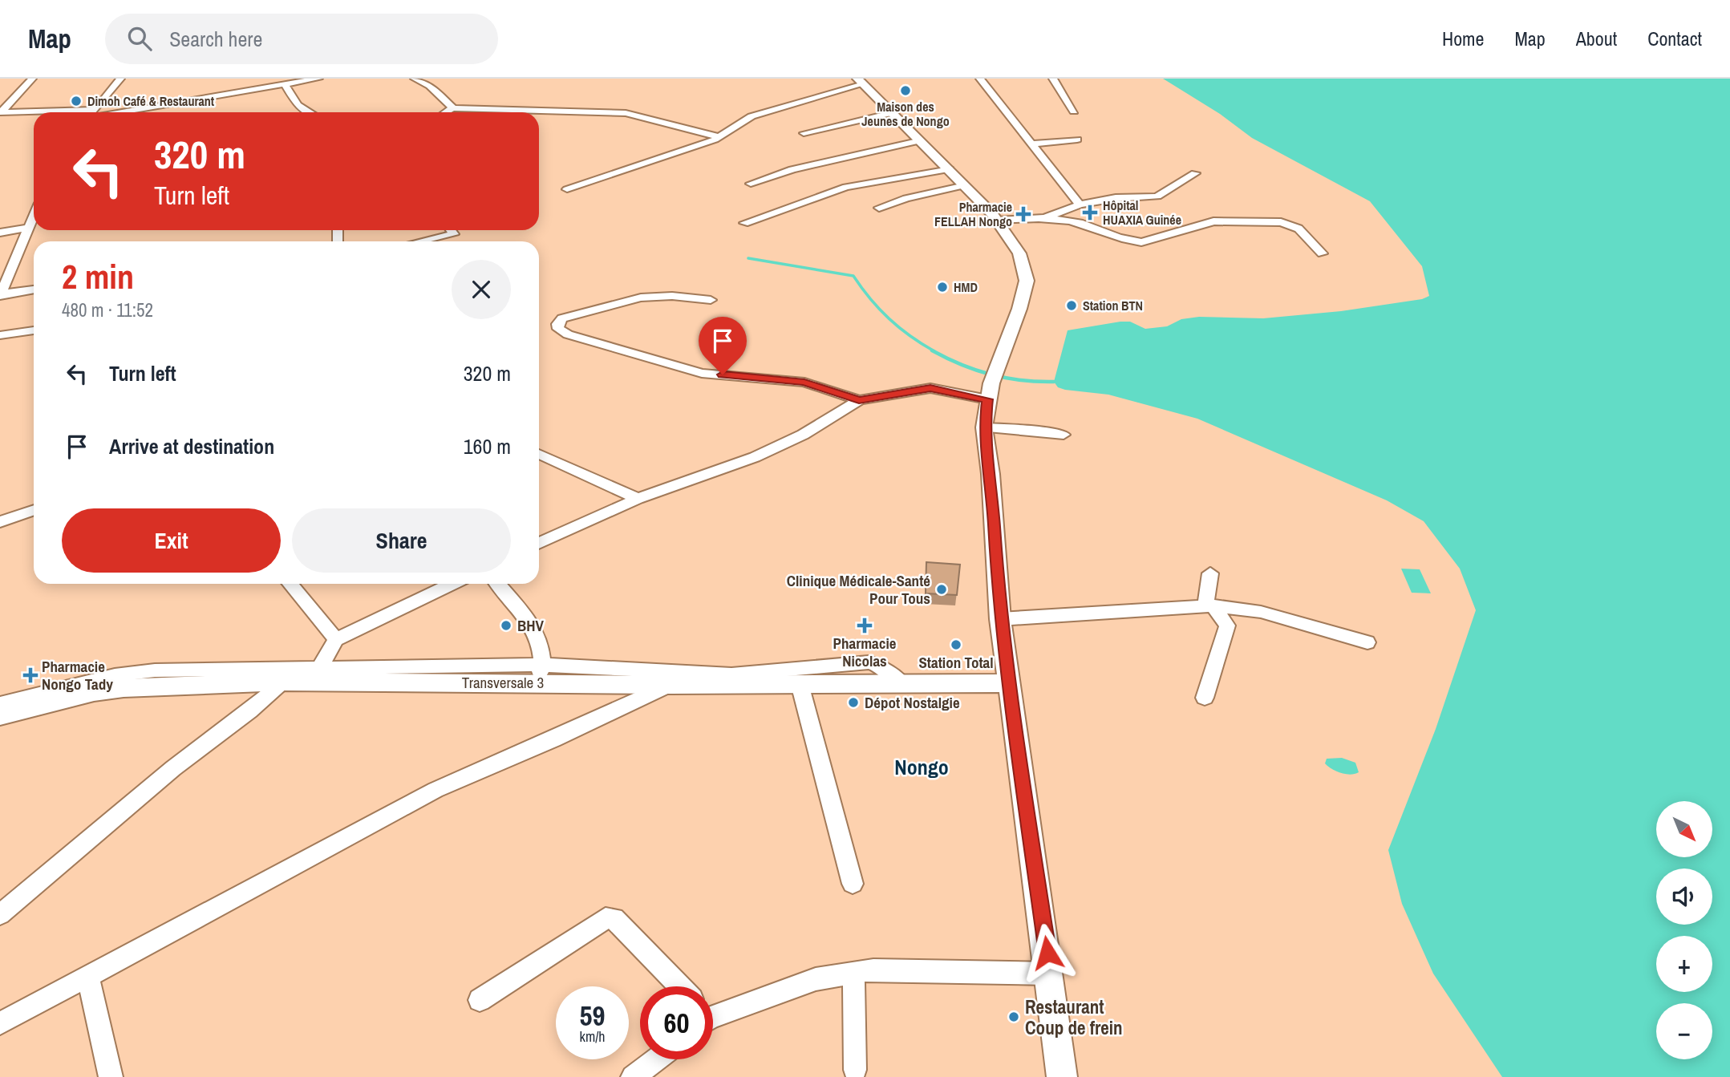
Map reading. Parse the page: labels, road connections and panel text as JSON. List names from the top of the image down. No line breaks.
{"streets":{"main road":["Transversale 3"]},"districts":["Nongo"],"places":{"other":["Maison des Jeunes de Nongo","Dimoh Café & Restaurant","HMD","Station BTN","Clinique Médicale-Santé Pour Tous","BHV","Station Total","Dépot Nostalgie","Restaurant Coup de frein"],"health":["Hôpital HUAXIA Guinée","Pharmacie FELLAH Nongo","Pharmacie Nicolas","Pharmacie Nongo Tady"]},"north":"bottom right","page":{"header":"Map","search":"Search here","nav":["Home","Map","About","Contact"],"turn":["320 m","Turn left"],"heading":["2 min","480 m · 11:52"],"list":[{"name":"Turn left","value":"320 m"},{"name":"Arrive at destination","value":"160 m"}],"buttons":["Exit","Share"],"map_buttons":["+","−"],"speed":"59 km/h","limit":"60"}}
